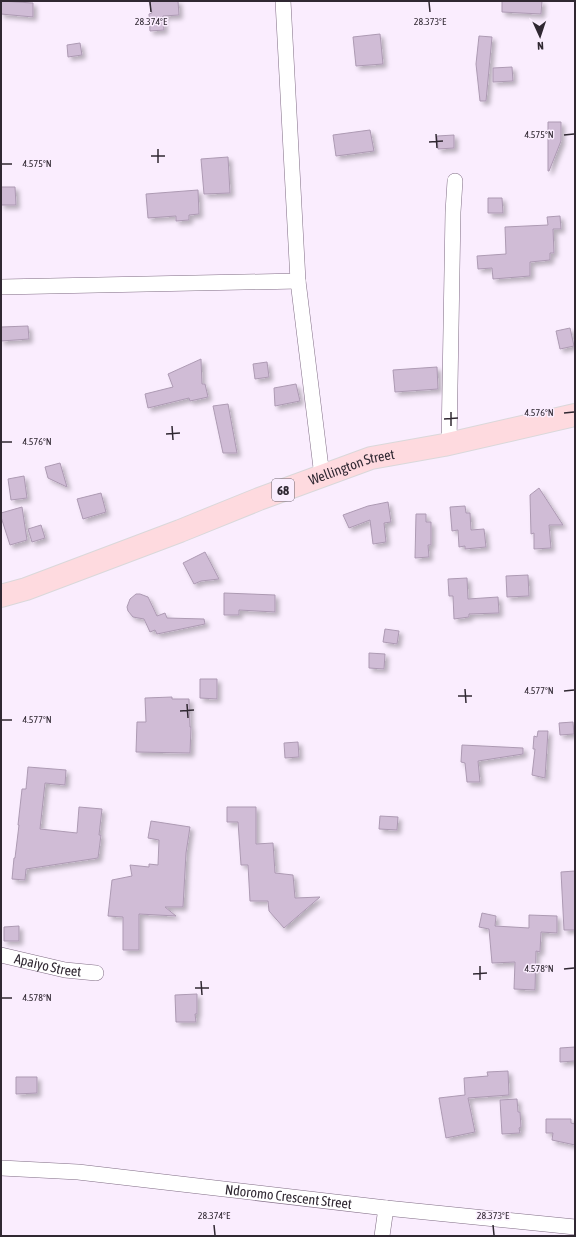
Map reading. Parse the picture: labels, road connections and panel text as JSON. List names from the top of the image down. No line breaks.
{"streets":{"main road":["Wellington Street","68"],"street":["Apaiyo Street","Ndoromo Crescent Street"]},"north":"bottom","coordinates":["28.374°E","28.373°E","4.575°N","4.576°N","4.577°N","4.578°N"]}
